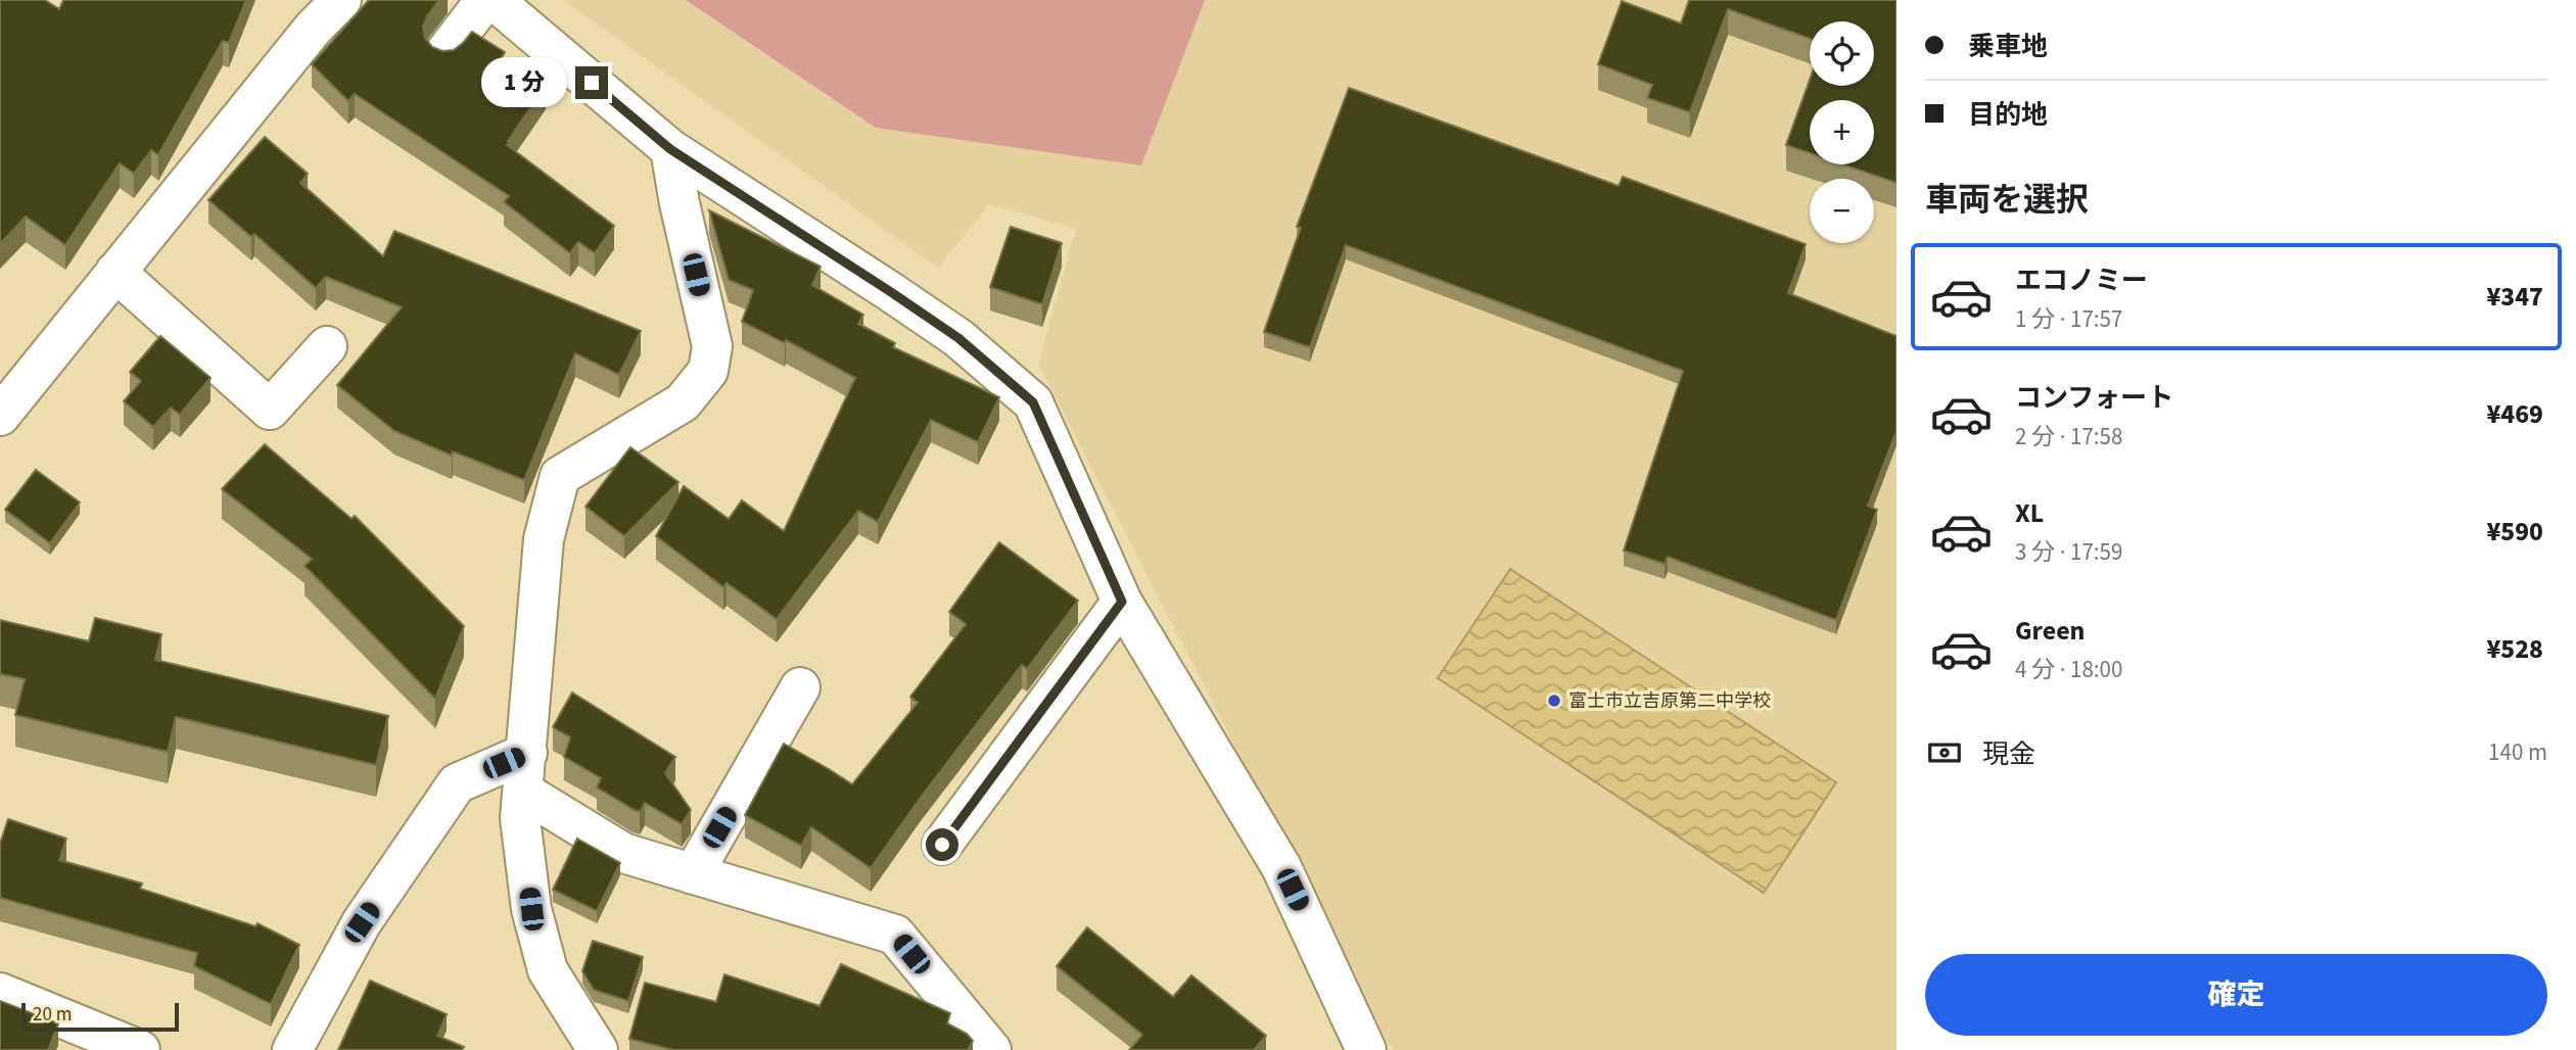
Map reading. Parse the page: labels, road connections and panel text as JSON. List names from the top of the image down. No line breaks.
{"places":["富士市立吉原第二中学校"],"scale_bar":"20 m","page":{"banner":["乗車地","目的地"],"map_buttons":["+","−"],"bubble":"1 分","heading":"車両を選択","list":[{"name":"エコノミー","note":"1 分 · 17:57","value":"¥347"},{"name":"コンフォート","note":"2 分 · 17:58","value":"¥469"},{"name":"XL","note":"3 分 · 17:59","value":"¥590"},{"name":"Green","note":"4 分 · 18:00","value":"¥528"}],"pay":["現金","140 m"],"buttons":"確定","scale":"20 m"}}
